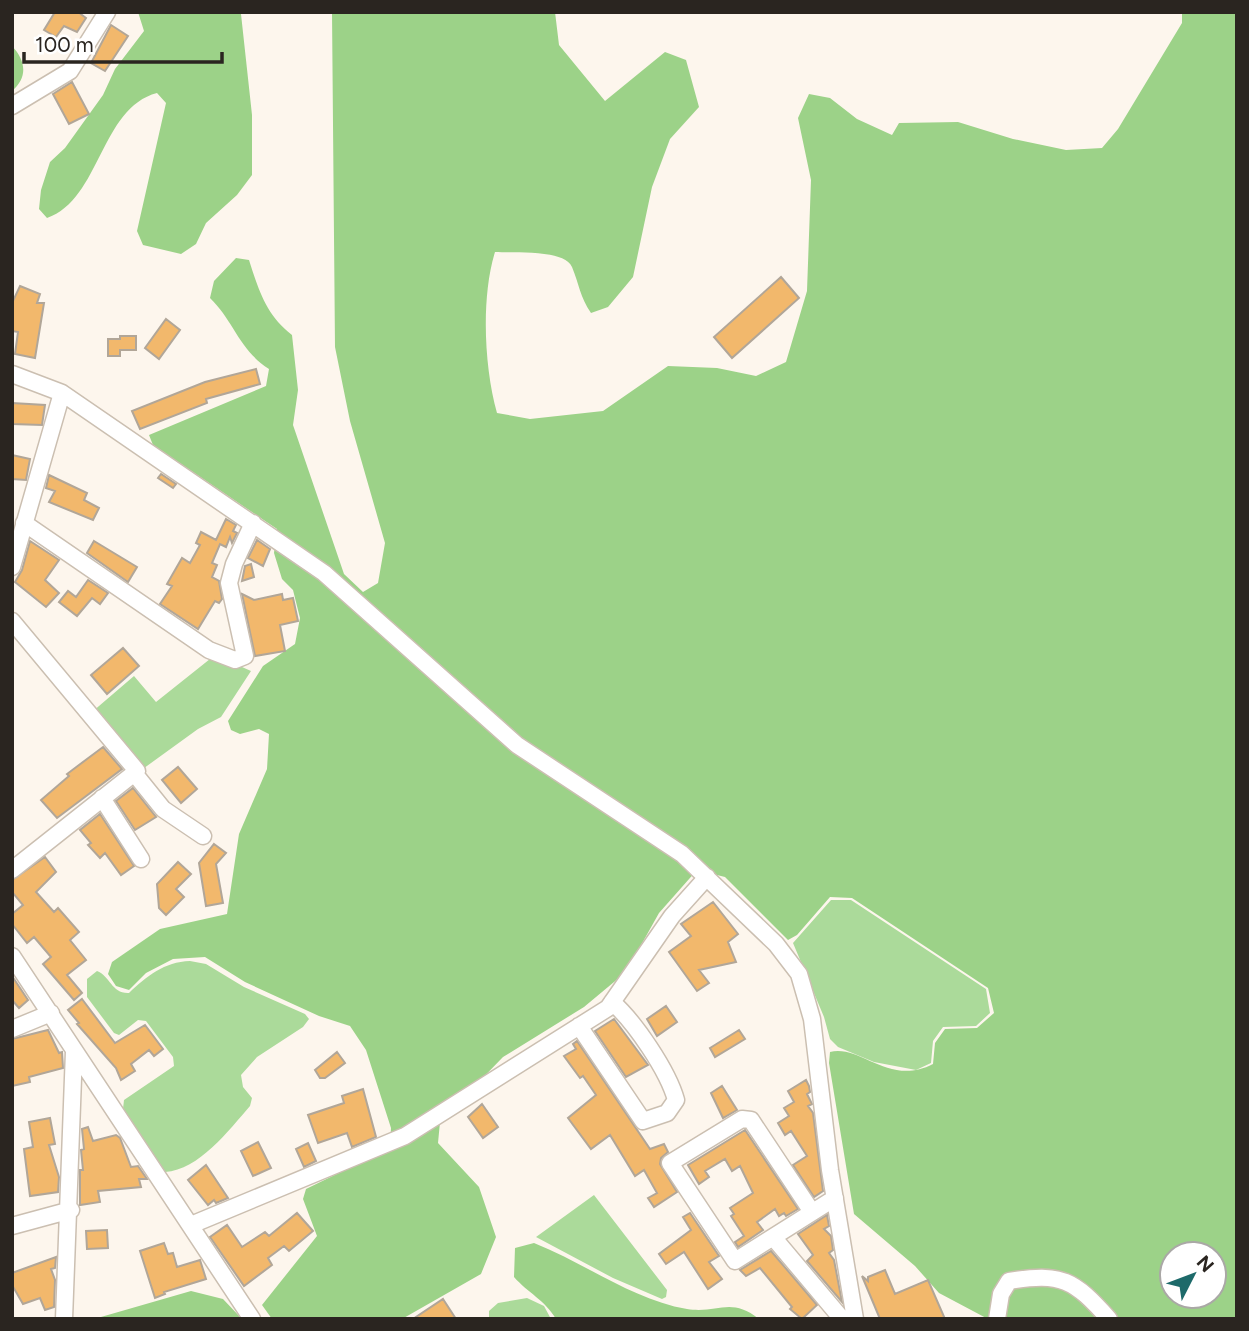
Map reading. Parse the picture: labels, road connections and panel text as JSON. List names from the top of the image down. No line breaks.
{"scale_bar":"100 m","north":"top right"}
